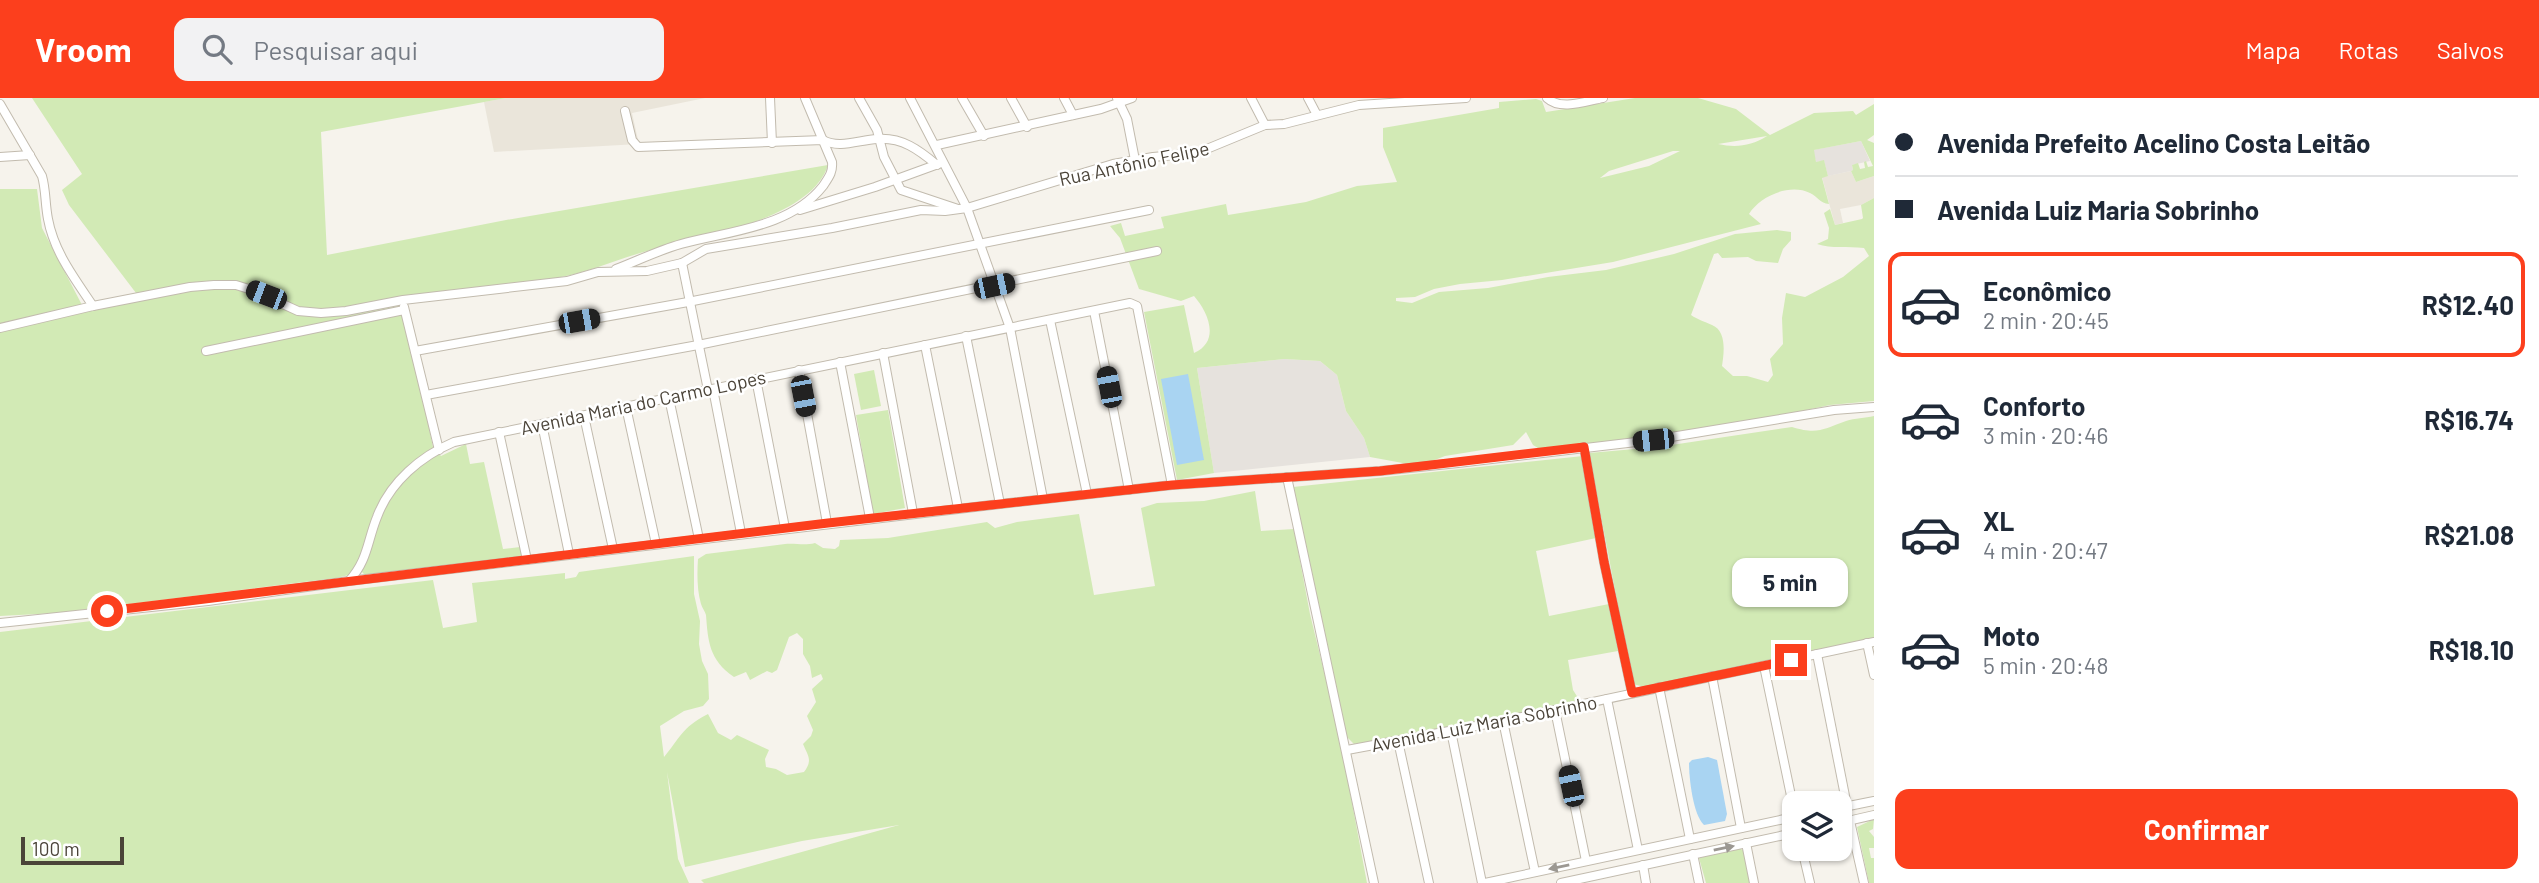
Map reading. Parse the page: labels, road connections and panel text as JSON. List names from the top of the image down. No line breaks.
{"streets":{"street":["Rua Antônio Felipe","Avenida Maria do Carmo Lopes","Avenida Luiz Maria Sobrinho"]},"scale_bar":"100 m","page":{"header":"Vroom","search":"Pesquisar aqui","nav":["Mapa","Rotas","Salvos"],"banner":["Avenida Prefeito Acelino Costa Leitão","Avenida Luiz Maria Sobrinho"],"list":[{"name":"Econômico","note":"2 min · 20:45","value":"R$12.40"},{"name":"Conforto","note":"3 min · 20:46","value":"R$16.74"},{"name":"XL","note":"4 min · 20:47","value":"R$21.08"},{"name":"Moto","note":"5 min · 20:48","value":"R$18.10"}],"bubble":"5 min","buttons":"Confirmar","scale":"100 m"}}
